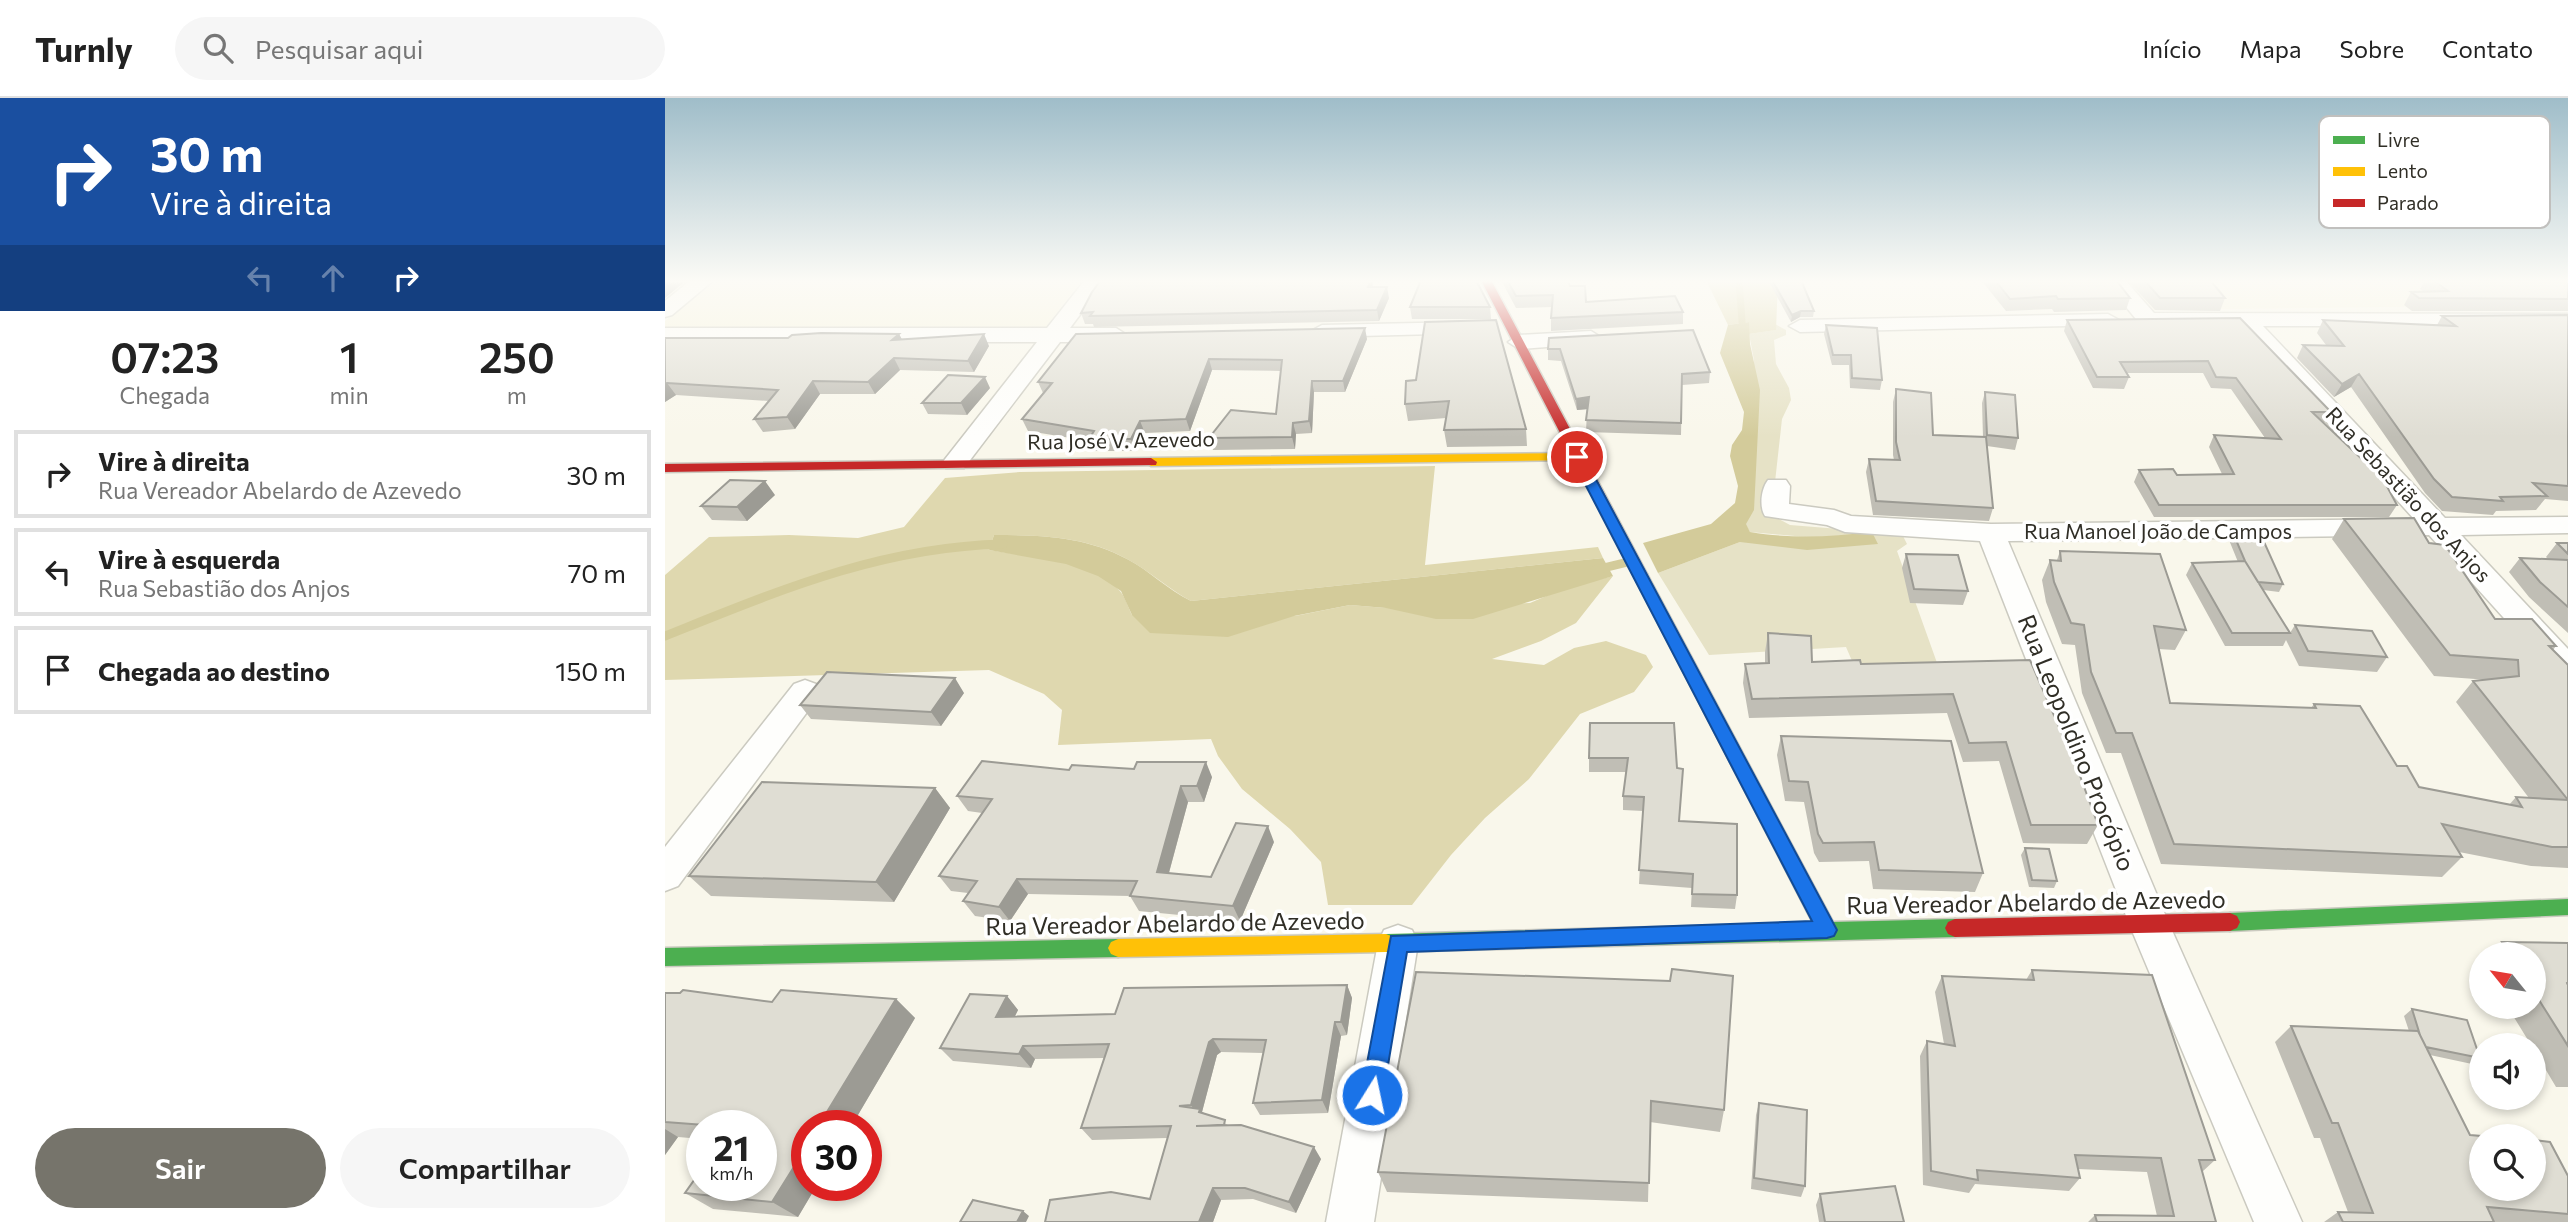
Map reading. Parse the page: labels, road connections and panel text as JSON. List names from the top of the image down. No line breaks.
{"streets":{"street":["Rua José V. Azevedo","Rua Sebastião dos Anjos","Rua Manoel João de Campos","Rua Leopoldino Procópio","Rua Vereador Abelardo de Azevedo"]},"crossings":[["Rua Sebastião dos Anjos","Rua Manoel João de Campos"],["Rua Manoel João de Campos","Rua Leopoldino Procópio"],["Rua Leopoldino Procópio","Rua Vereador Abelardo de Azevedo"]],"legend":["Livre","Lento","Parado"],"north":"top left","page":{"header":"Turnly","search":"Pesquisar aqui","nav":["Início","Mapa","Sobre","Contato"],"turn":["30 m","Vire à direita"],"eta":["07:23","Chegada","1","min","250","m"],"list":[{"name":"Vire à direita","note":"Rua Vereador Abelardo de Azevedo","value":"30 m"},{"name":"Vire à esquerda","note":"Rua Sebastião dos Anjos","value":"70 m"},{"name":"Chegada ao destino","value":"150 m"}],"speed":"21 km/h","limit":"30","buttons":["Sair","Compartilhar"]}}
